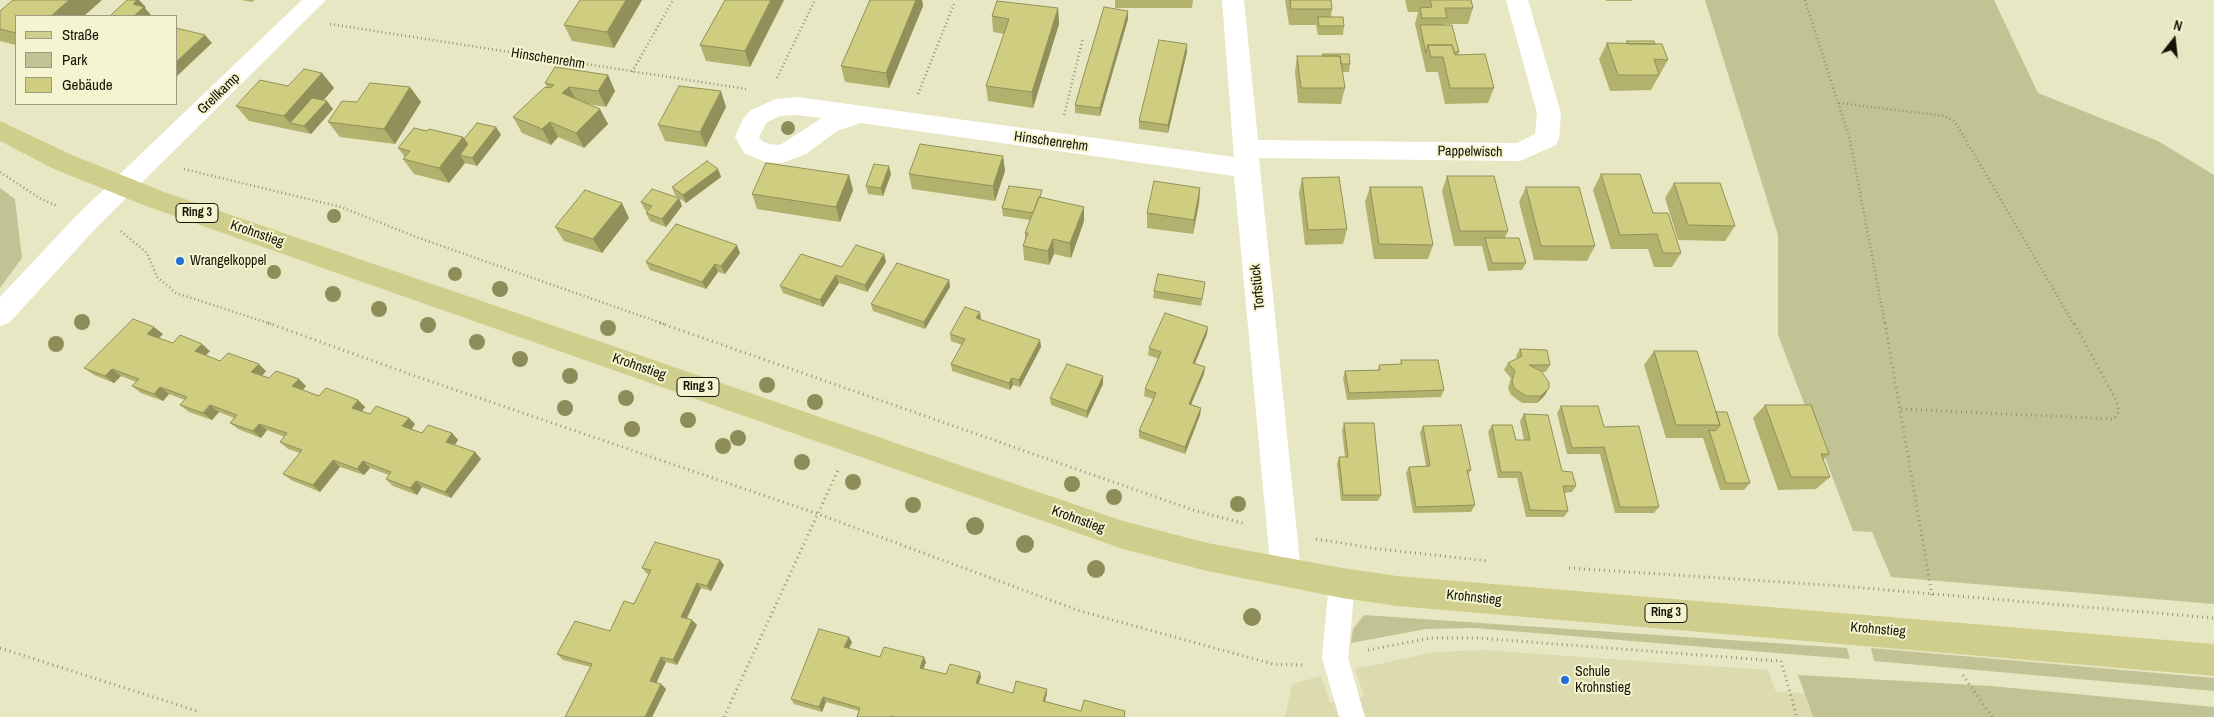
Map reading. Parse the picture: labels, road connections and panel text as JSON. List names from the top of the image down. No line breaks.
{"streets":{"main road":["Ring 3","Krohnstieg"],"street":["Hinschenrehm","Grellkamp","Pappelwisch","Torfstück"]},"crossings":[["Hinschenrehm","Grellkamp"],["Hinschenrehm","Pappelwisch"],["Hinschenrehm","Torfstück"],["Grellkamp","Krohnstieg"],["Pappelwisch","Torfstück"],["Krohnstieg","Torfstück"]],"places":["Wrangelkoppel","Schule Krohnstieg"],"legend":["Straße","Park","Gebäude"],"north":"top"}
